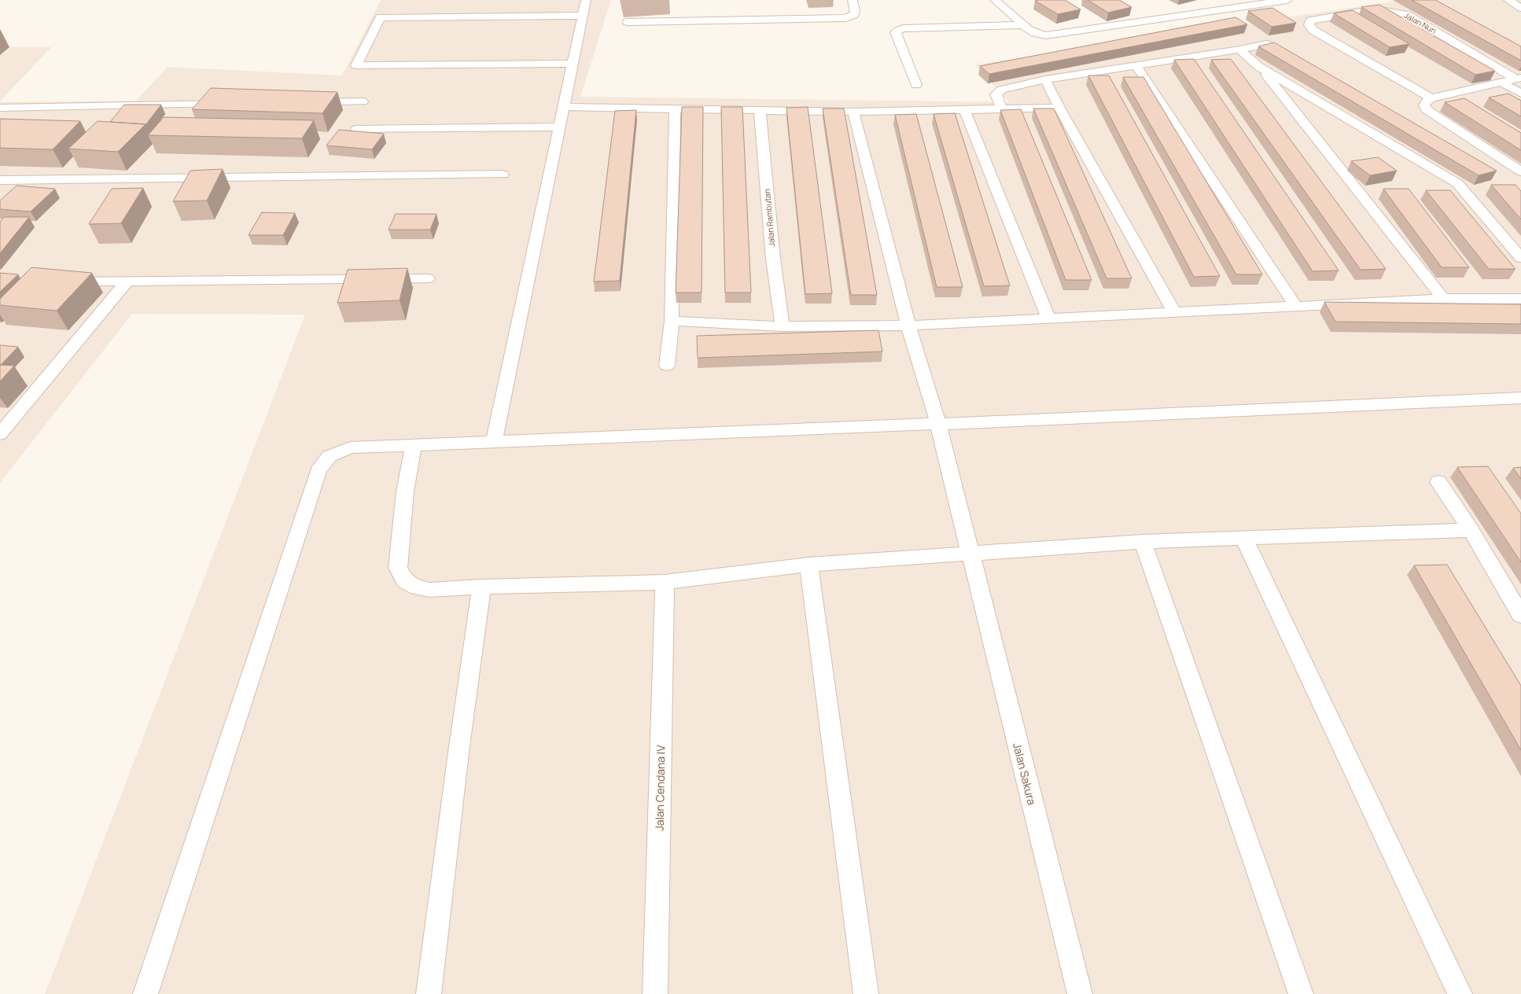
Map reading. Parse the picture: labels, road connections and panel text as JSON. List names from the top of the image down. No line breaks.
{"streets":{"street":["Jalan Nuri","Jalan Rambutan","Jalan Sakura","Jalan Cendana IV"]}}
